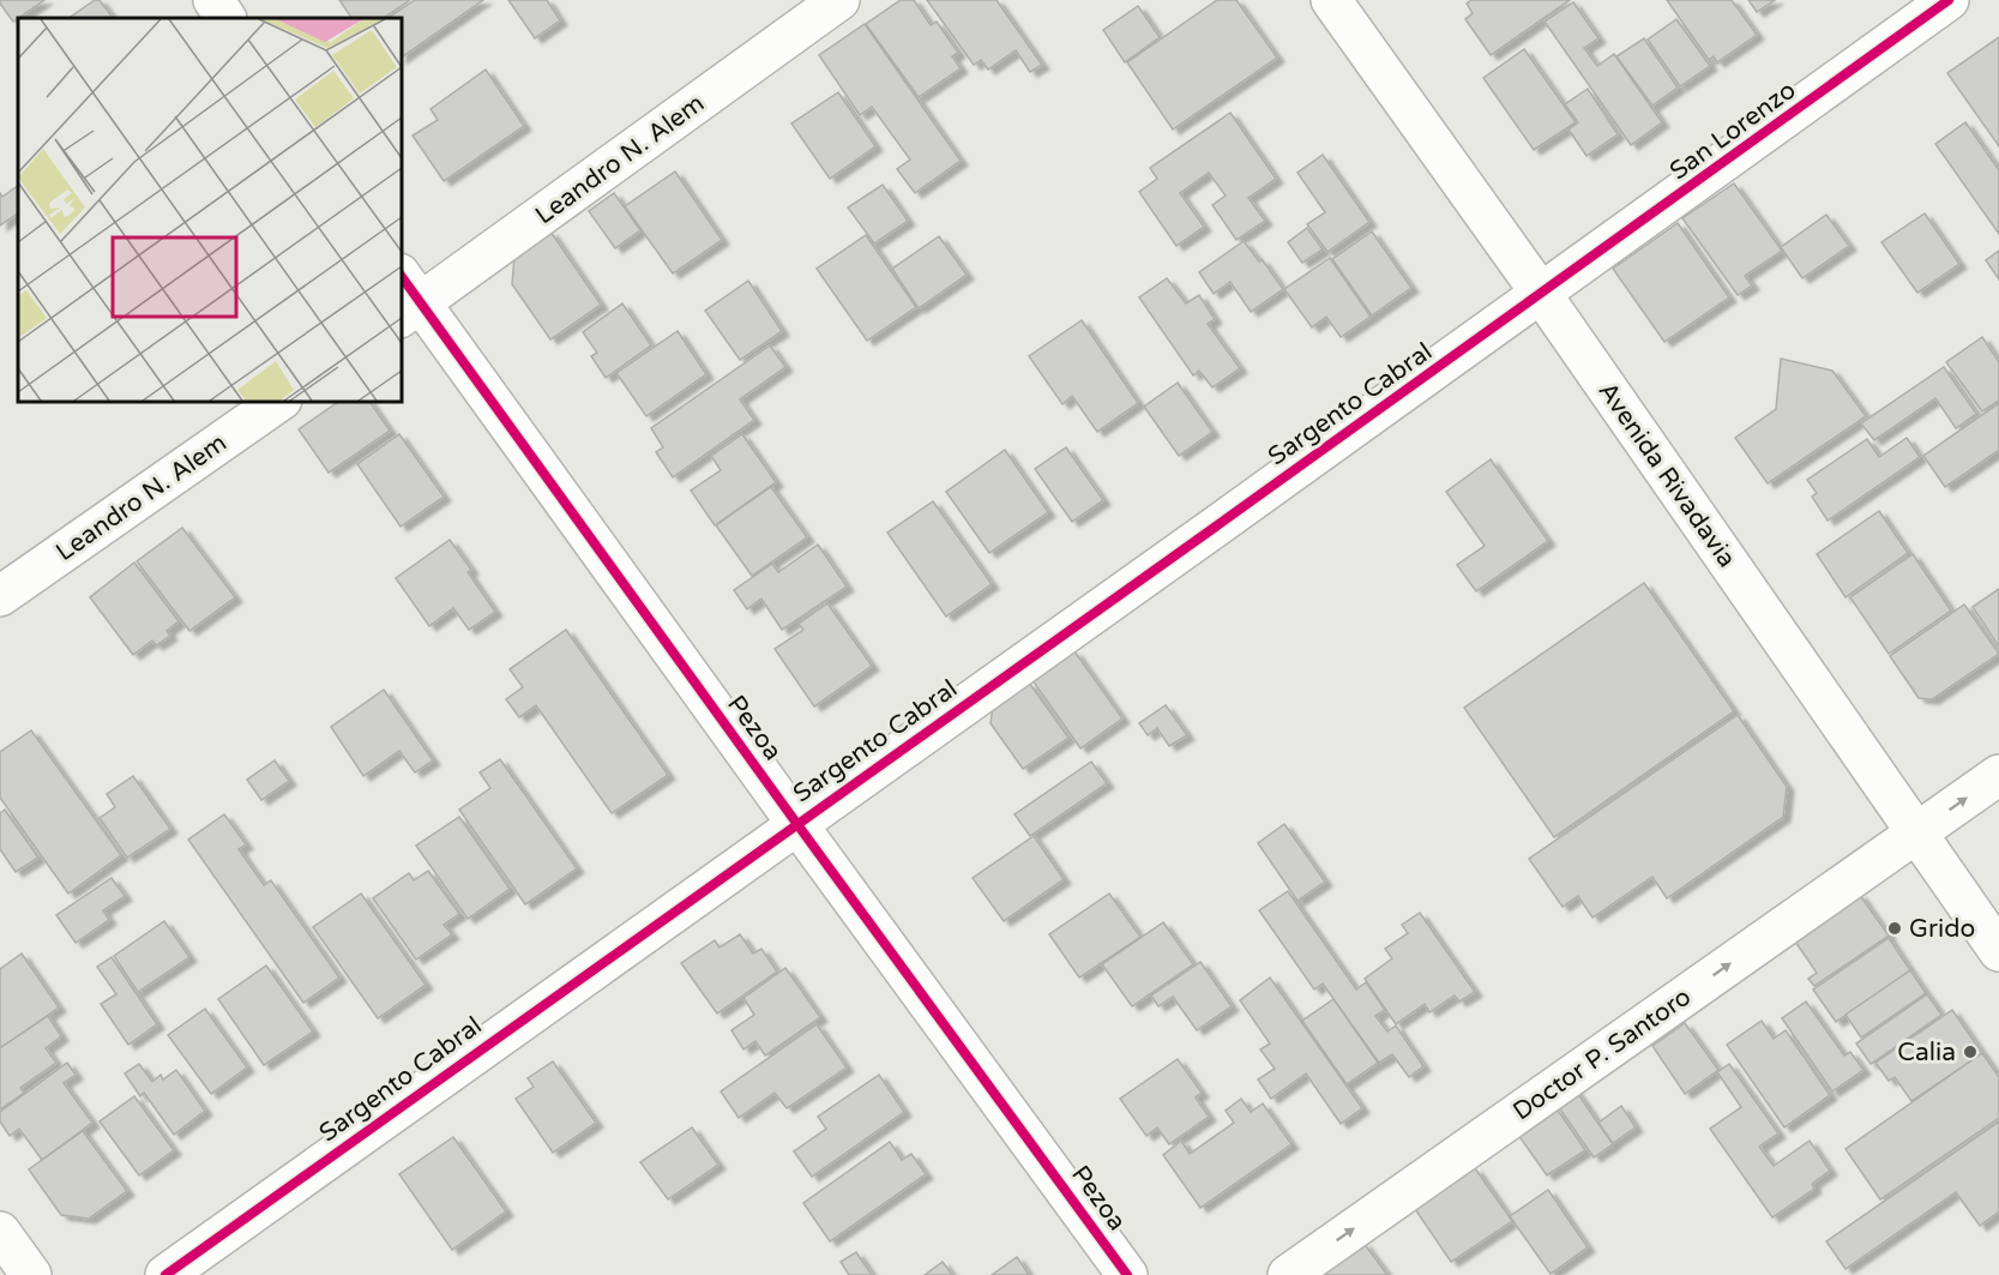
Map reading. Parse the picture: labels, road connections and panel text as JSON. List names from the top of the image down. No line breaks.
{"streets":{"street":["San Lorenzo","Leandro N. Alem","Sargento Cabral","Avenida Rivadavia","Pezoa","Doctor P. Santoro"]},"crossings":[["San Lorenzo","Sargento Cabral"],["San Lorenzo","Avenida Rivadavia"],["Leandro N. Alem","Pezoa"],["Sargento Cabral","Avenida Rivadavia"],["Sargento Cabral","Pezoa"],["Avenida Rivadavia","Doctor P. Santoro"]],"one_way":["Doctor P. Santoro"],"places":["Grido","Calia"]}
